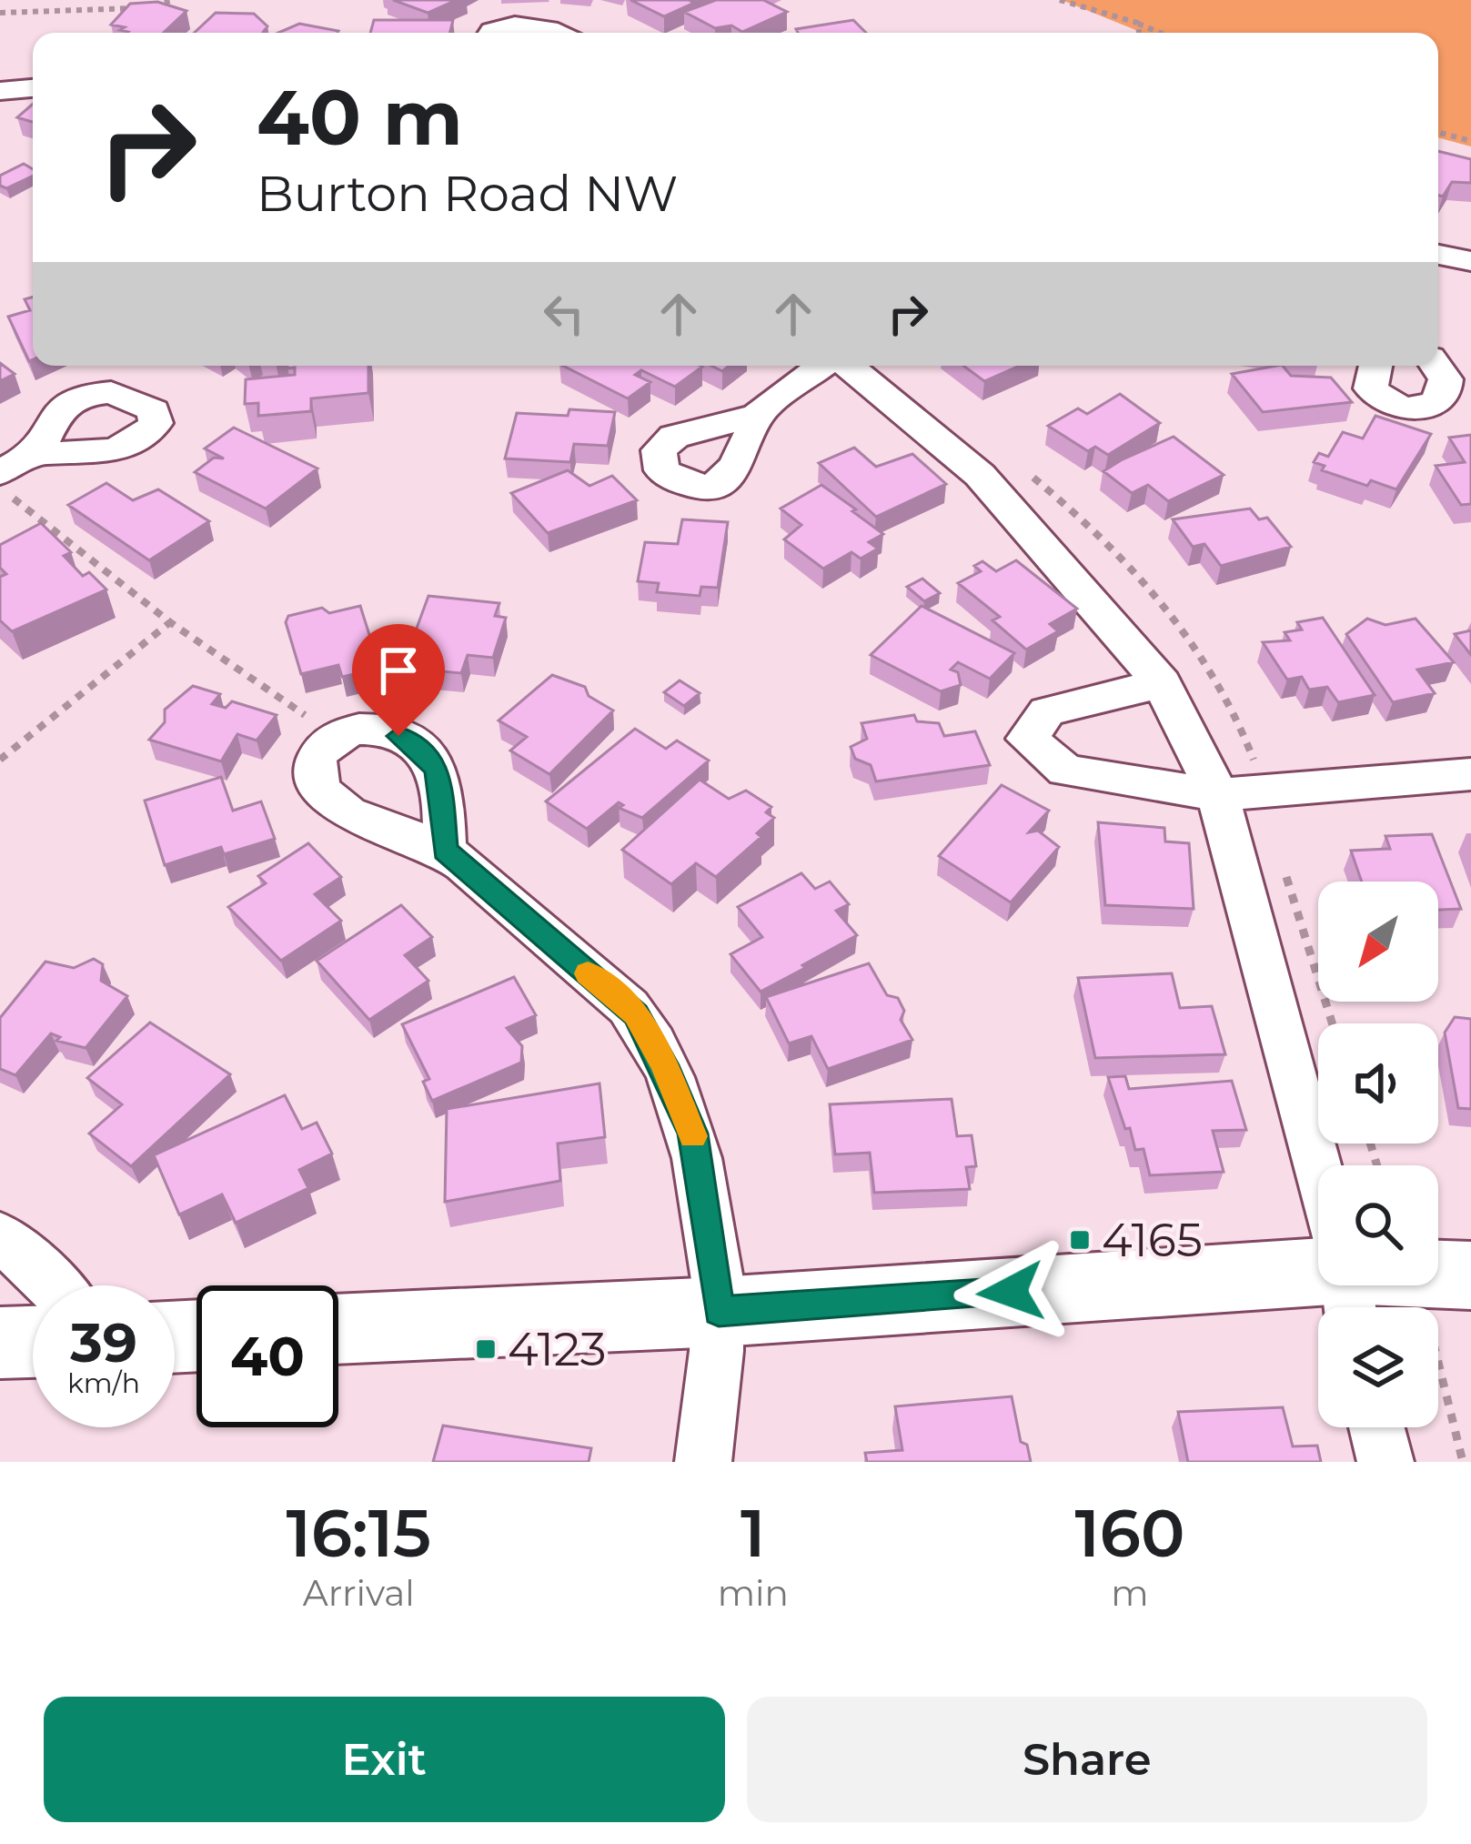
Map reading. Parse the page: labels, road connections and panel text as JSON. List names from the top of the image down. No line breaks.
{"places":{"transit":["4165","4123"]},"north":"bottom left","page":{"turn":["40 m","Burton Road NW"],"speed":"39 km/h","limit":"40","eta":["16:15","Arrival","1","min","160","m"],"buttons":["Exit","Share"]}}
